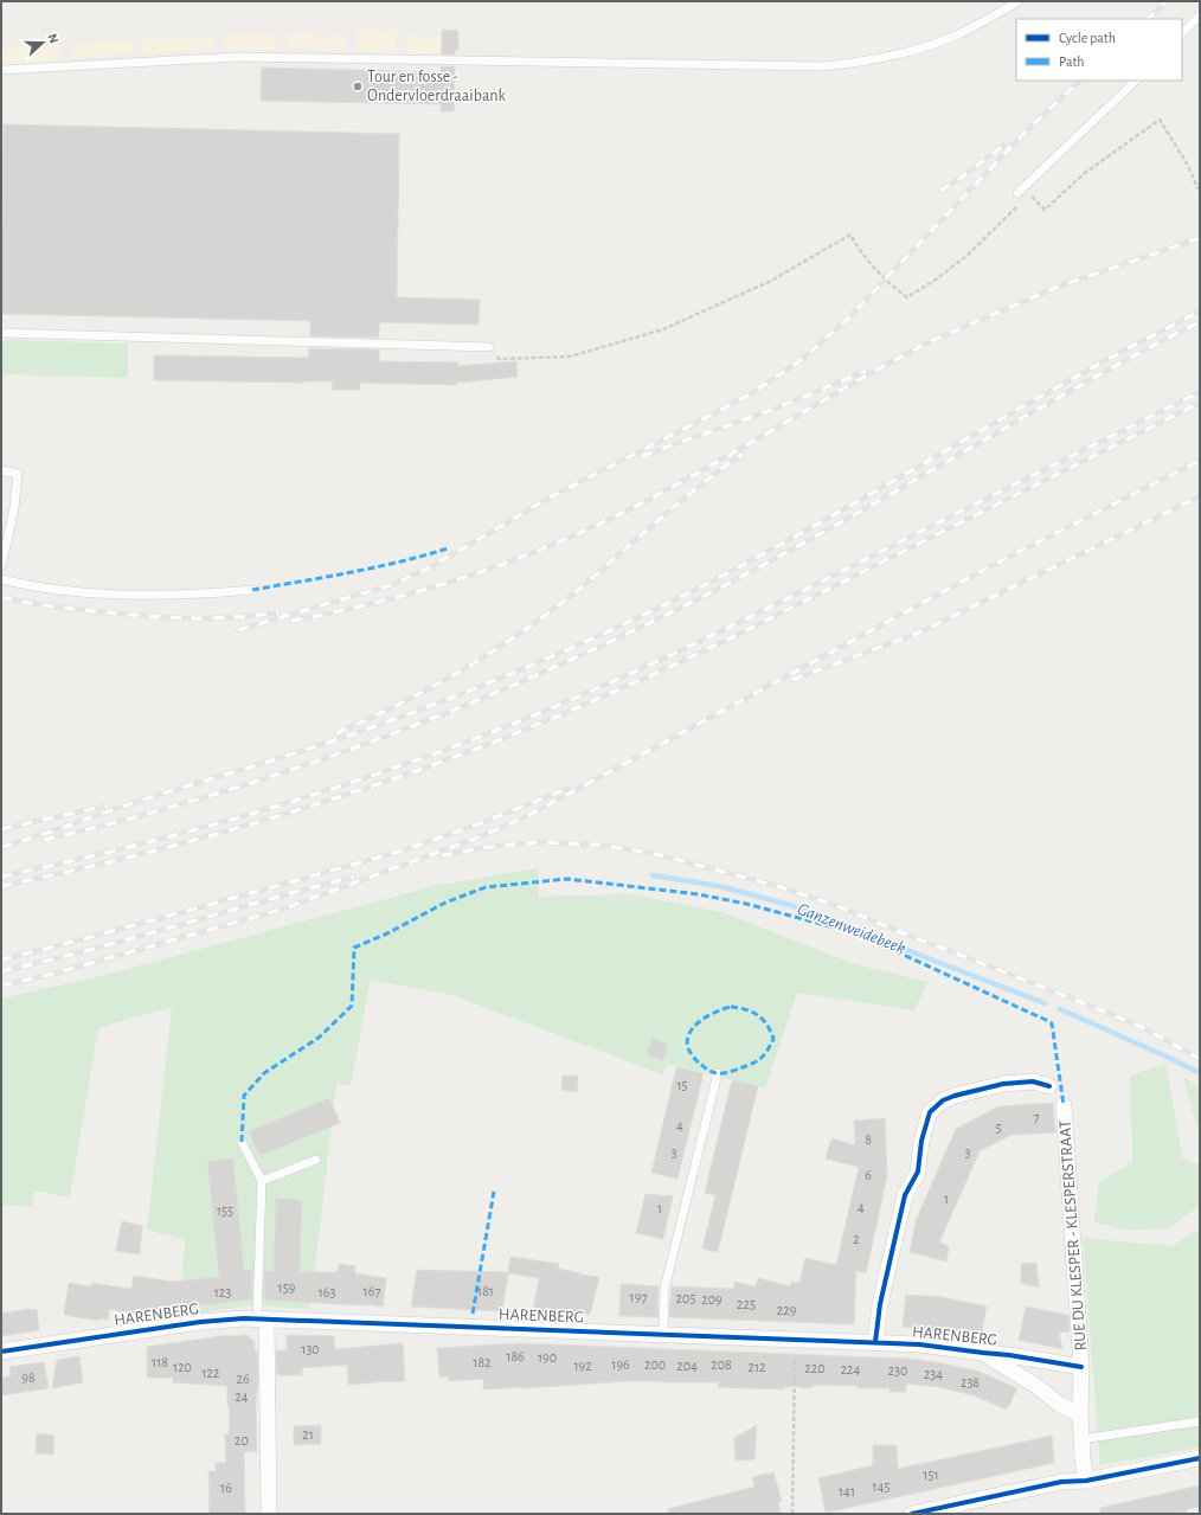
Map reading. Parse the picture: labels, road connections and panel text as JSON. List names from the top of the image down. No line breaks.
{"streets":{"street":["RUE DU KLESPER - KLESPERSTRAAT","HARENBERG"]},"crossings":[["RUE DU KLESPER - KLESPERSTRAAT","HARENBERG"]],"water":["Ganzenweidebeek"],"places":["Tour en fosse - Ondervloerdraaibank"],"house_numbers":["15","7","4","5","8","3","3","6","1","4","1","155","2","159","167","181","123","163","197","205","209","225","229","130","186","190","118","182","196","200","208","192","204","120","212","220","224","230","122","234","98","26","238","24","21","20","151","145","16","141"],"legend":["Cycle path","Path"],"north":"right"}
